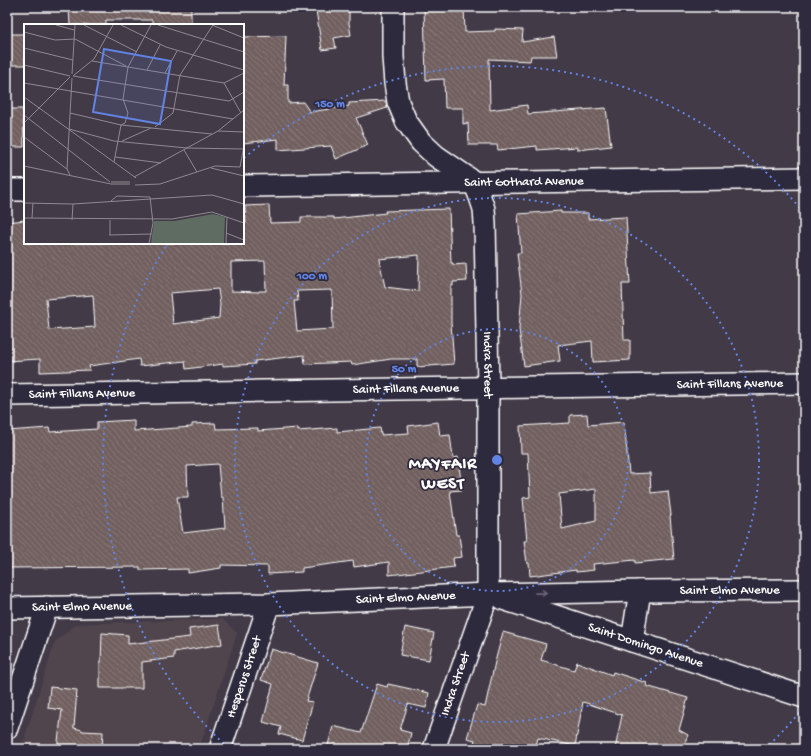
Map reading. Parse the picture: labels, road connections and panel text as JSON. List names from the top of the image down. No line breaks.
{"streets":{"street":["Saint Gothard Avenue","Indra Street","Saint Fillans Avenue","Saint Elmo Avenue","Saint Domingo Avenue","Hesperus Street"]},"crossings":[["Saint Gothard Avenue","Indra Street"],["Indra Street","Saint Fillans Avenue"],["Indra Street","Saint Elmo Avenue"],["Indra Street","Saint Domingo Avenue"],["Saint Elmo Avenue","Saint Domingo Avenue"],["Saint Elmo Avenue","Hesperus Street"]],"districts":["MAYFAIR WEST"],"rings":["150 m","100 m","50 m"]}
